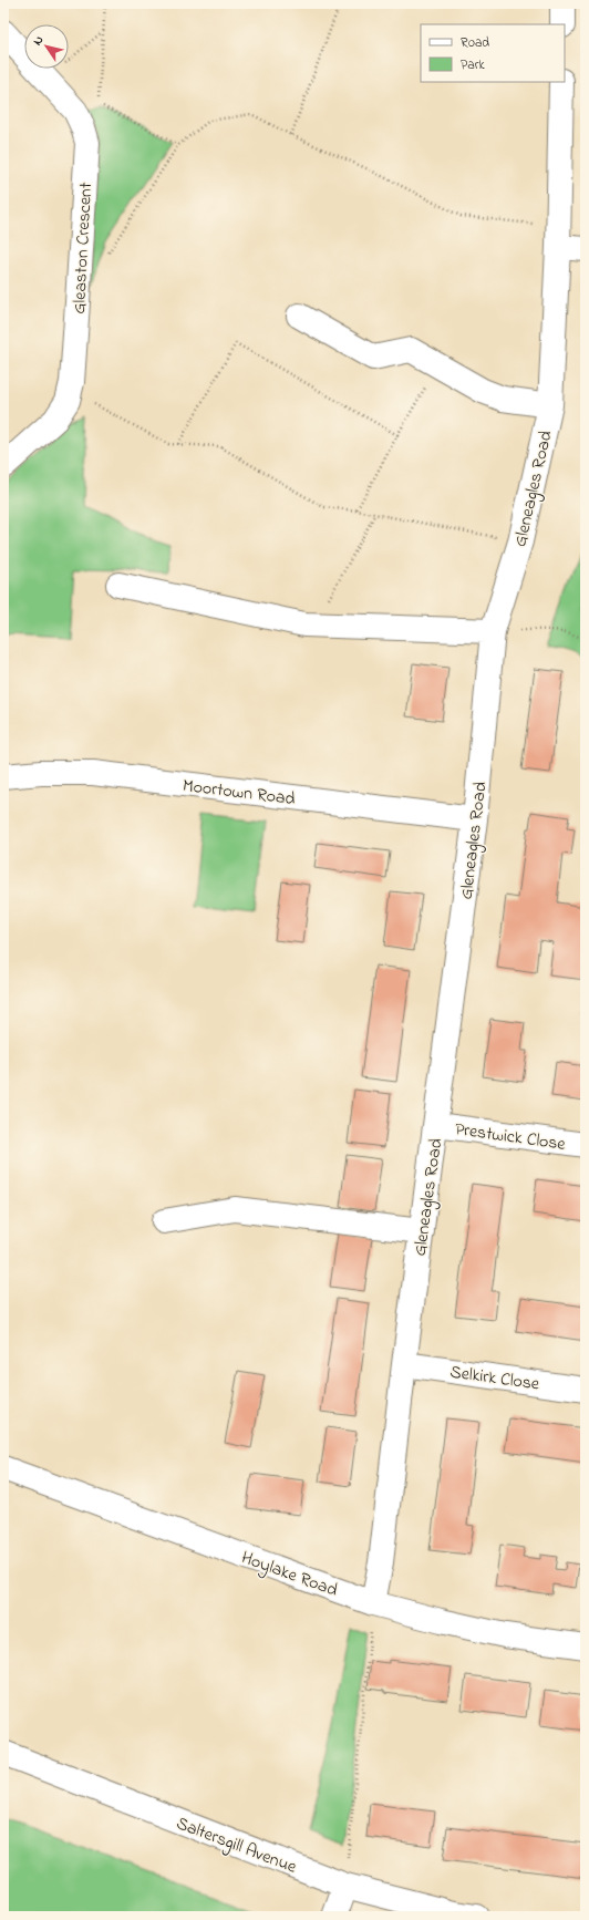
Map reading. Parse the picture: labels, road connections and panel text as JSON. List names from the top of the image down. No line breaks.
{"streets":{"street":["Gleaston Crescent","Gleneagles Road","Moortown Road","Prestwick Close","Selkirk Close","Hoylake Road","Saltersgill Avenue"]},"crossings":[["Gleneagles Road","Moortown Road"],["Gleneagles Road","Prestwick Close"],["Gleneagles Road","Selkirk Close"],["Gleneagles Road","Hoylake Road"]],"legend":["Road","Park"],"north":"top left"}
